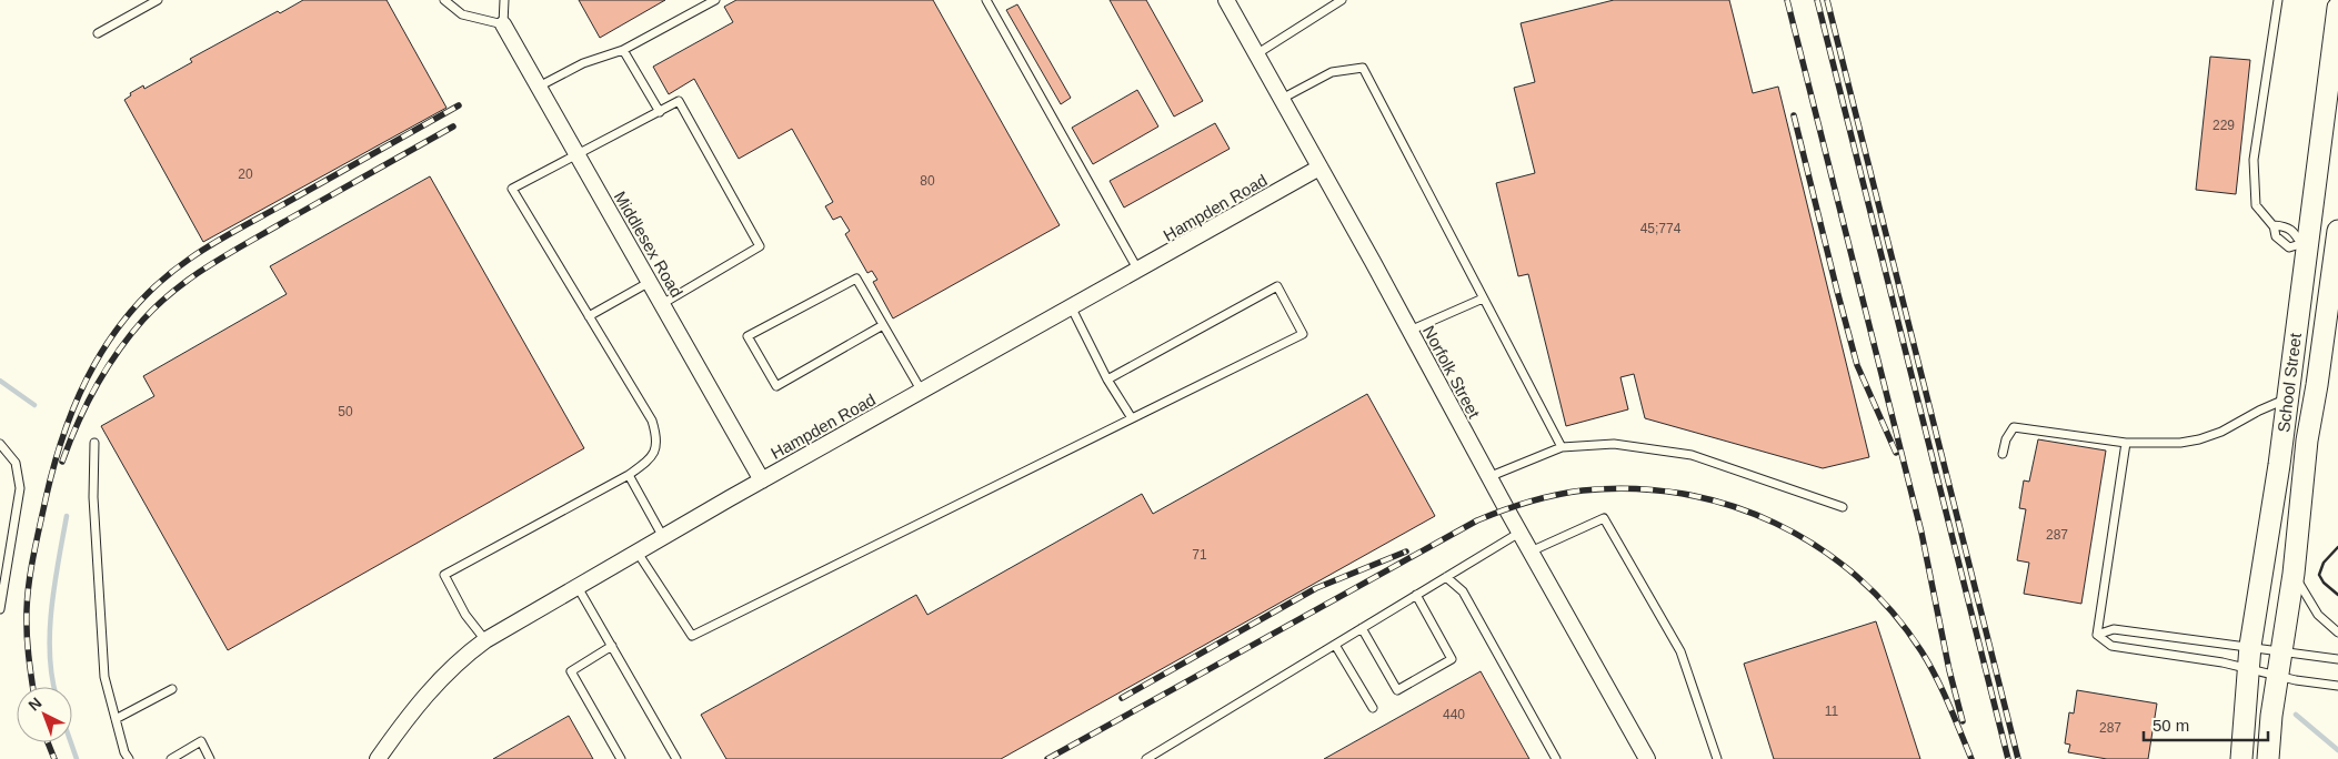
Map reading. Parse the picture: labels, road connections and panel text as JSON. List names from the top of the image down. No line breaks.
{"streets":{"street":["Hampden Road","Middlesex Road","Norfolk Street","School Street"]},"crossings":[["Hampden Road","Middlesex Road"],["Hampden Road","Norfolk Street"]],"house_numbers":["229","20","80","45;774","50","287","71","11","440","287"],"scale_bar":"50 m","north":"top left"}
